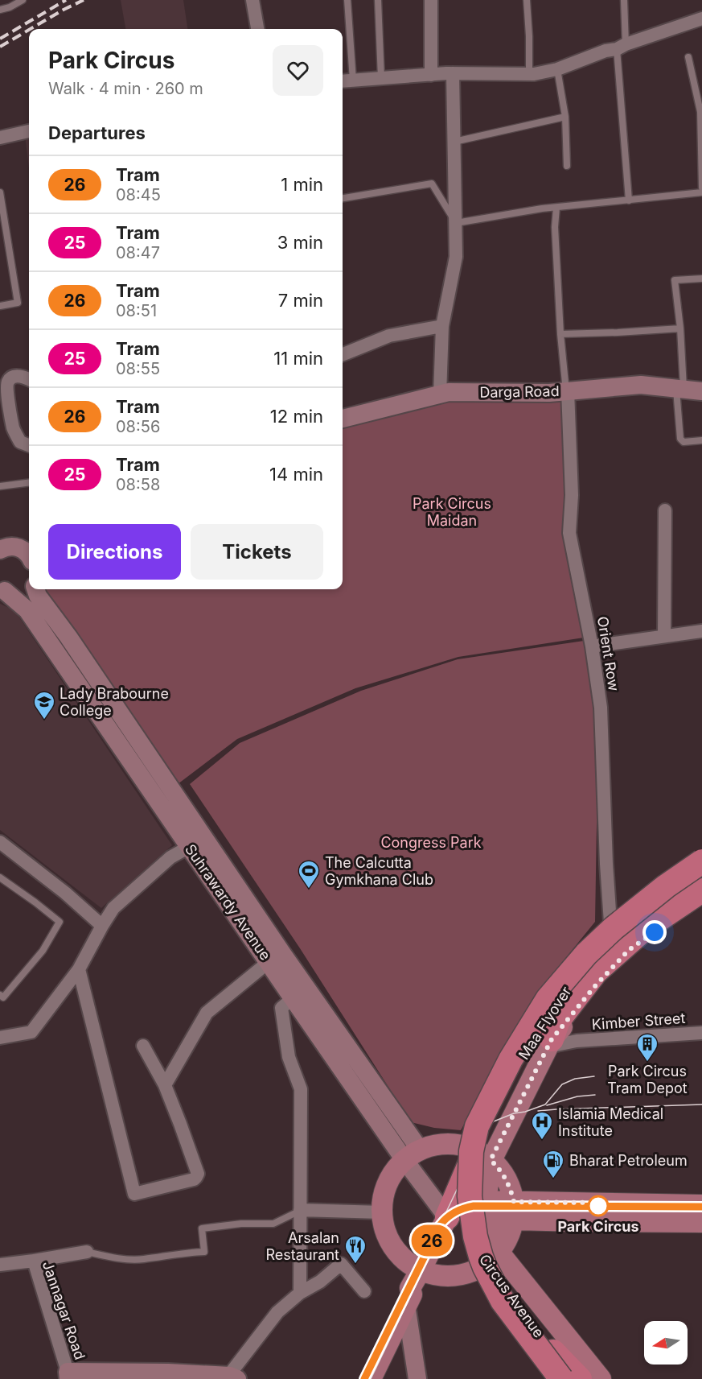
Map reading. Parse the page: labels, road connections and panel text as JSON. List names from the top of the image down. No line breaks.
{"streets":{"highway":["Maa Flyover"],"main road":["Darga Road","Suhrawardy Avenue","Circus Avenue"],"street":["Orient Row","Kimber Street","Jannagar Road"]},"crossings":[["Darga Road","Orient Row"],["Orient Row","Maa Flyover"],["Suhrawardy Avenue","Maa Flyover"],["Suhrawardy Avenue","Circus Avenue"],["Kimber Street","Maa Flyover"],["Maa Flyover","Circus Avenue"]],"parks":["Park Circus Maidan","Congress Park"],"places":{"school or university":["Lady Brabourne College"],"sports":["The Calcutta Gymkhana Club"],"building":["Park Circus Tram Depot"],"hospital":["Islamia Medical Institute"],"fuel station":["Bharat Petroleum"],"other":["Park Circus"],"restaurant":["Arsalan Restaurant"]},"lines":["tram line 26"],"north":"left","page":{"on_map":"26","heading":[["Park Circus","Walk · 4 min · 260 m"],"Departures"],"list":[{"mark":"26","name":"Tram","note":"08:45","value":"1 min"},{"mark":"25","name":"Tram","note":"08:47","value":"3 min"},{"mark":"26","name":"Tram","note":"08:51","value":"7 min"},{"mark":"25","name":"Tram","note":"08:55","value":"11 min"},{"mark":"26","name":"Tram","note":"08:56","value":"12 min"},{"mark":"25","name":"Tram","note":"08:58","value":"14 min"}],"buttons":["Directions","Tickets"]}}
